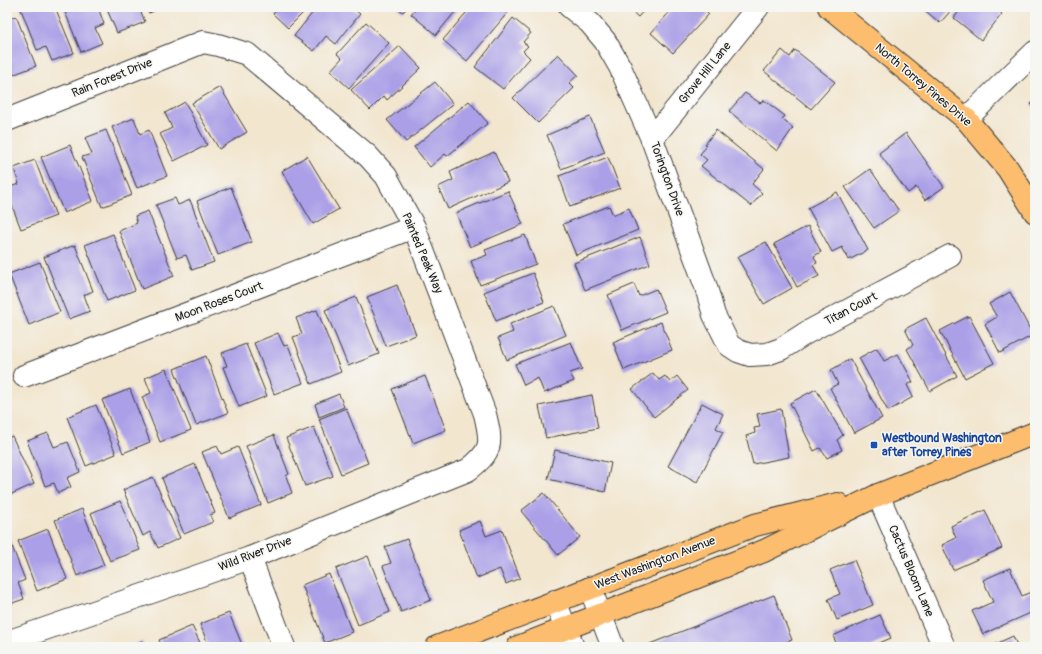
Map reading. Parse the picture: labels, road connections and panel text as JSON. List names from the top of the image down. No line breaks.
{"streets":{"main road":["North Torrey Pines Drive","West Washington Avenue"],"street":["Grove Hill Lane","Rain Forest Drive","Torington Drive","Painted Peak Way","Moon Roses Court","Titan Court","Wild River Drive","Cactus Bloom Lane"]},"crossings":[["Grove Hill Lane","Torington Drive"],["Rain Forest Drive","Painted Peak Way"],["Torington Drive","Titan Court"],["Painted Peak Way","Moon Roses Court"],["Painted Peak Way","Wild River Drive"],["West Washington Avenue","Cactus Bloom Lane"]],"places":{"transit":["Westbound Washington after Torrey Pines"]}}
